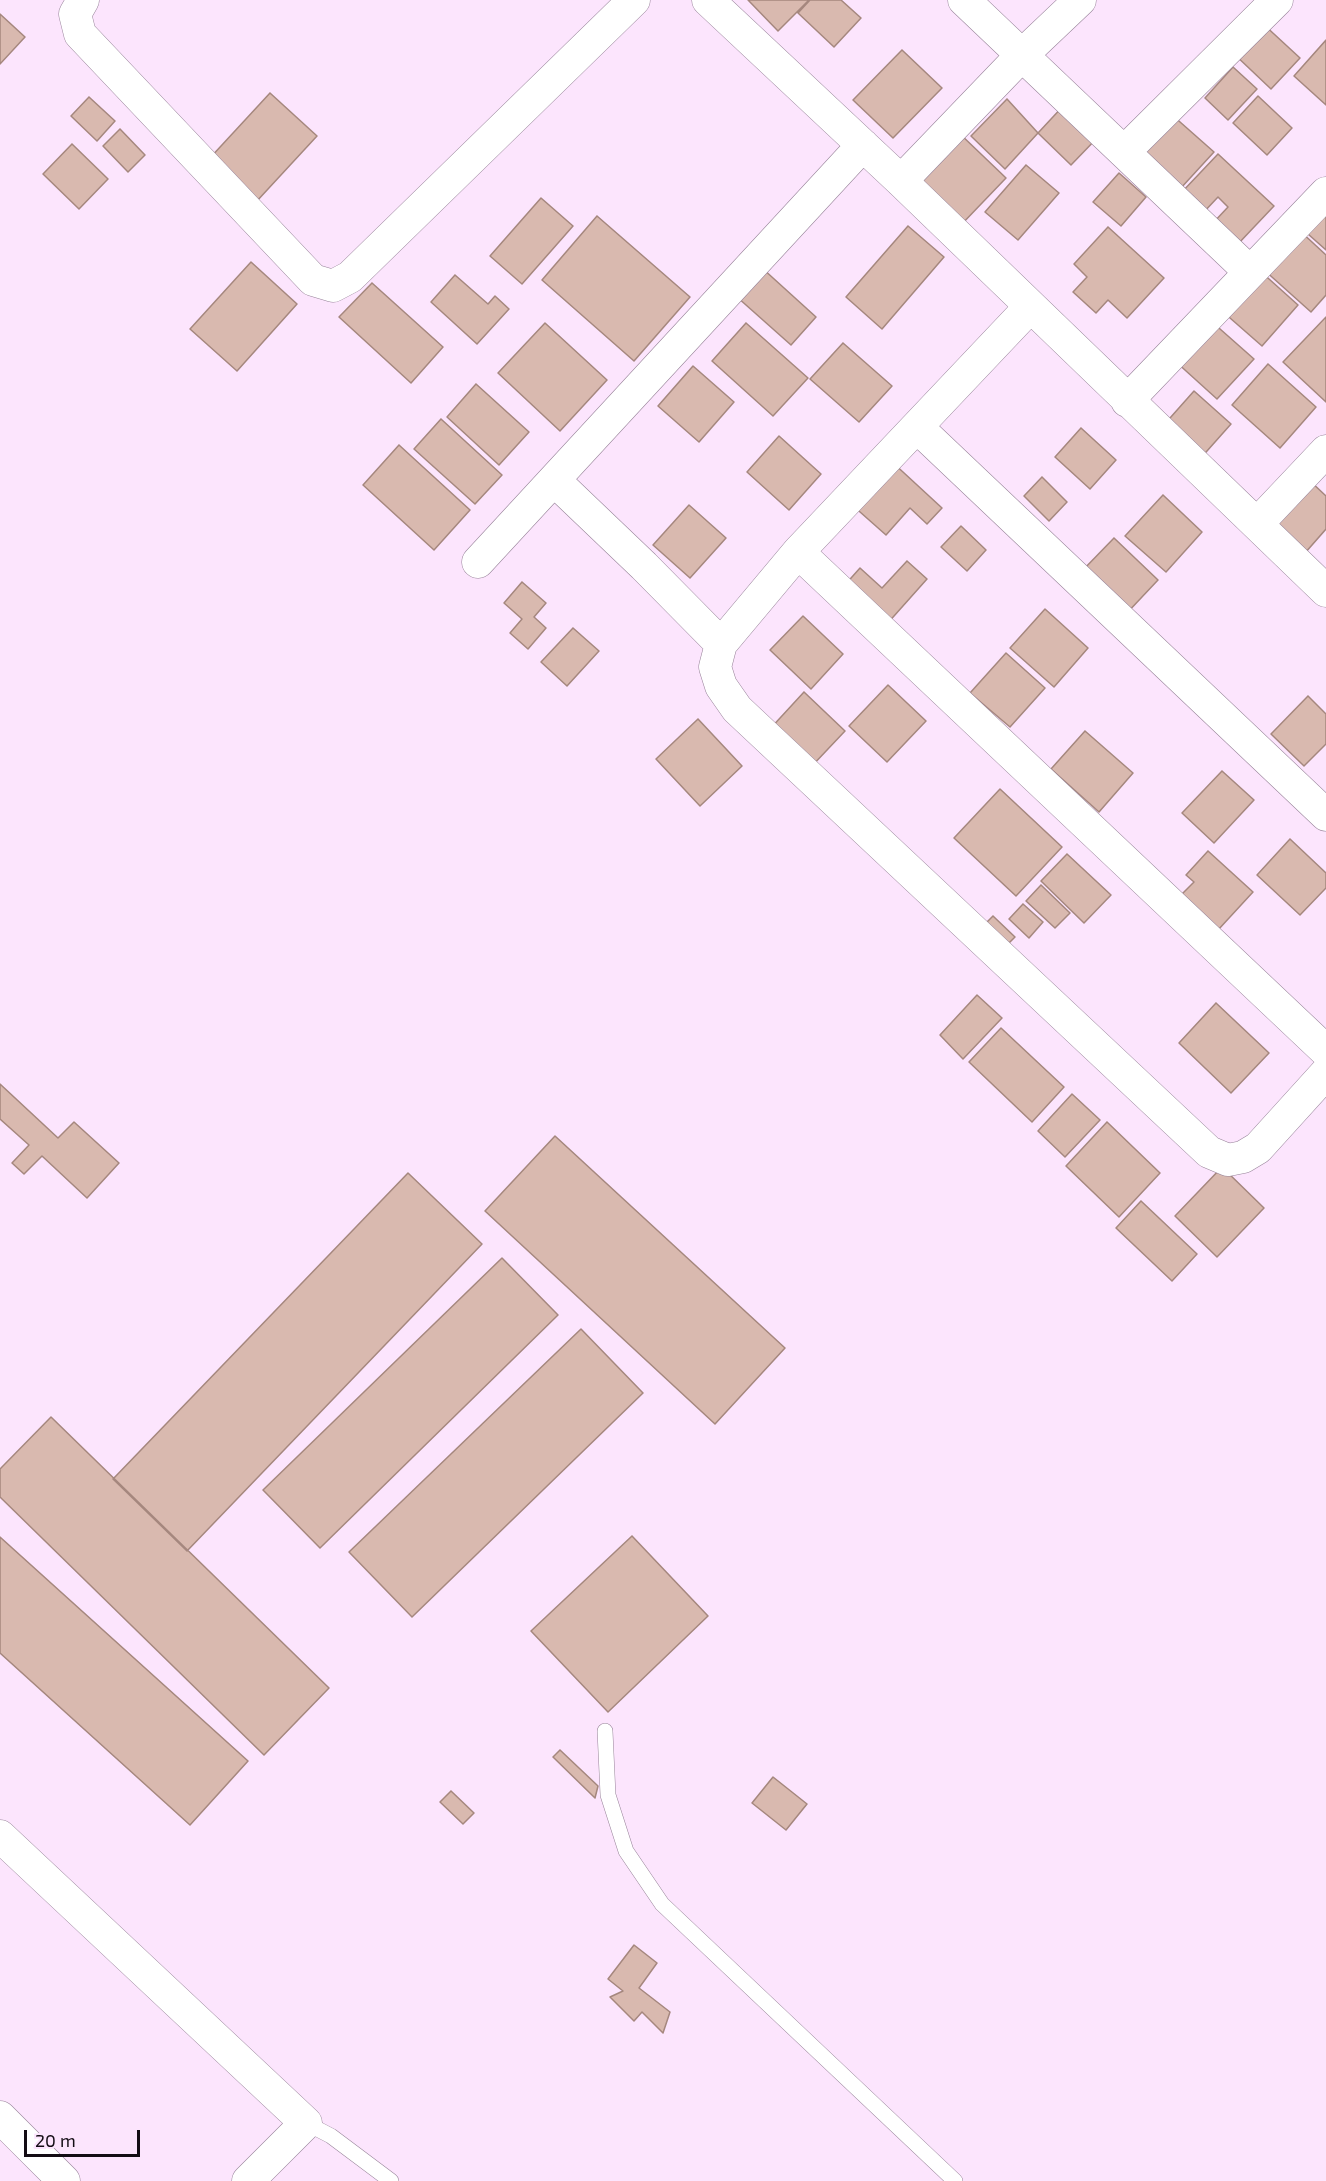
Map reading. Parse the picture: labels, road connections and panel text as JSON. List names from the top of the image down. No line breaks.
{"scale_bar":"20 m"}
